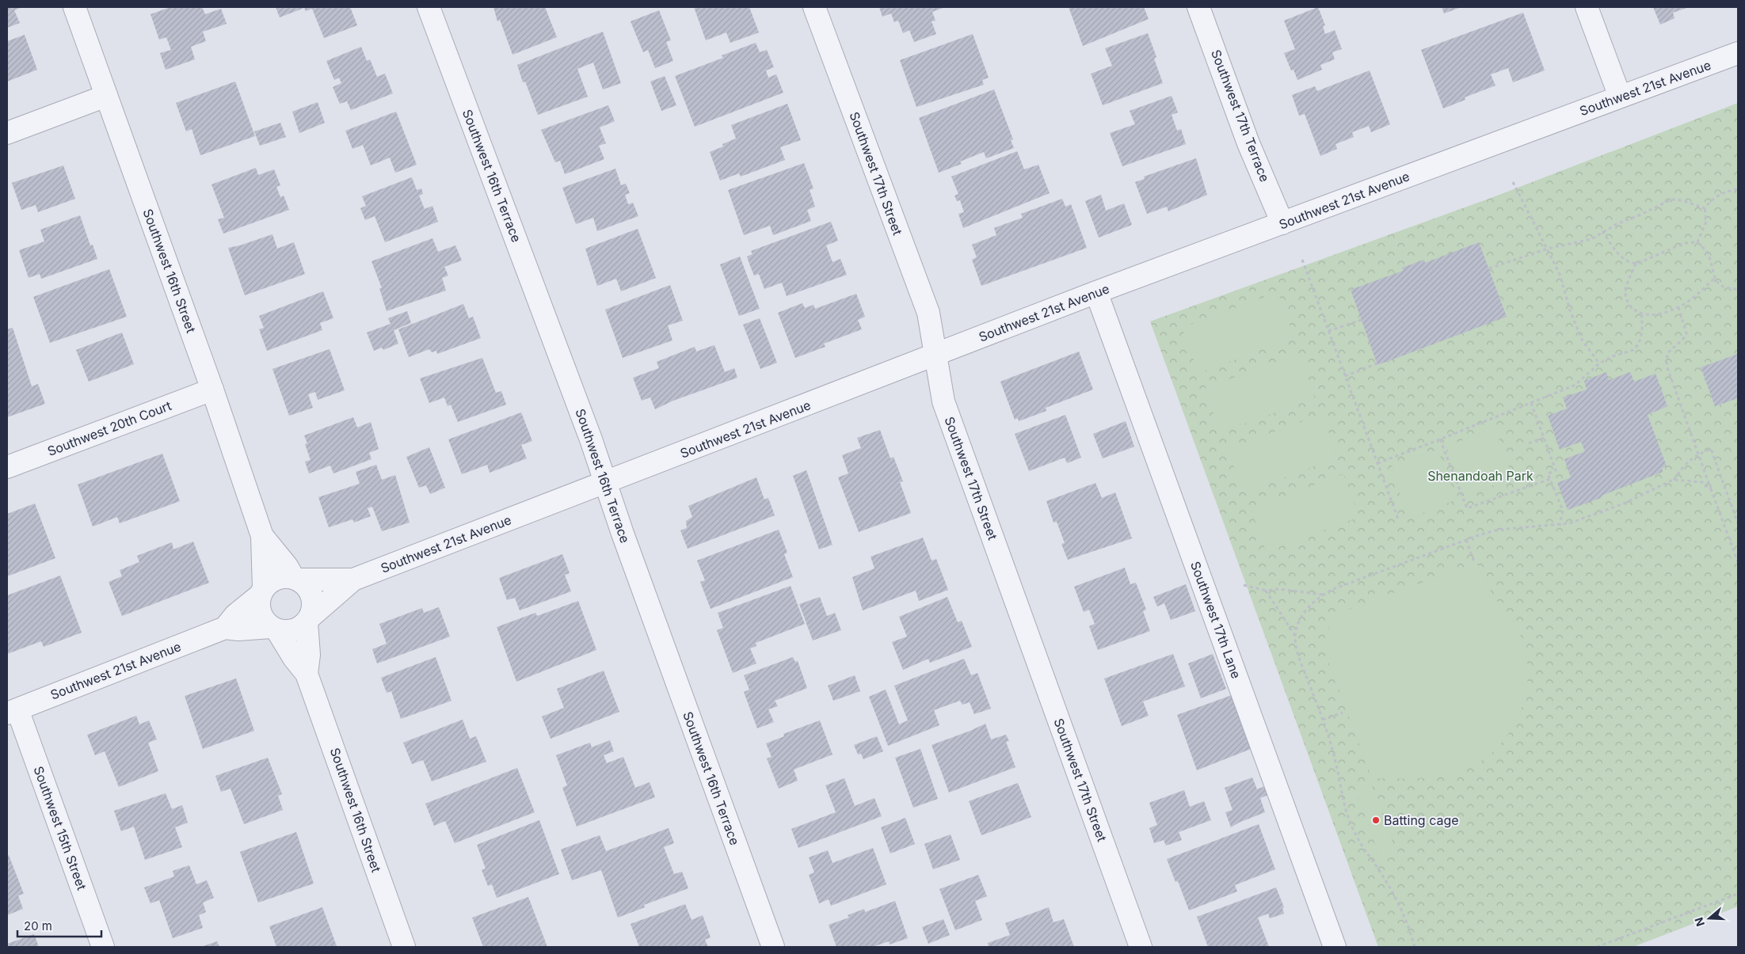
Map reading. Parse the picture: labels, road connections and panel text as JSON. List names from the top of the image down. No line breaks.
{"streets":{"street":["Southwest 21st Avenue","Southwest 17th Terrace","Southwest 17th Street","Southwest 16th Terrace","Southwest 16th Street","Southwest 20th Court","Southwest 17th Lane","Southwest 15th Street"]},"crossings":[["Southwest 21st Avenue","Southwest 17th Terrace"],["Southwest 21st Avenue","Southwest 17th Street"],["Southwest 21st Avenue","Southwest 16th Terrace"],["Southwest 21st Avenue","Southwest 16th Street"],["Southwest 21st Avenue","Southwest 17th Lane"],["Southwest 21st Avenue","Southwest 15th Street"],["Southwest 16th Street","Southwest 20th Court"]],"parks":["Shenandoah Park"],"places":["Batting cage"],"scale_bar":"20 m","north":"left"}
